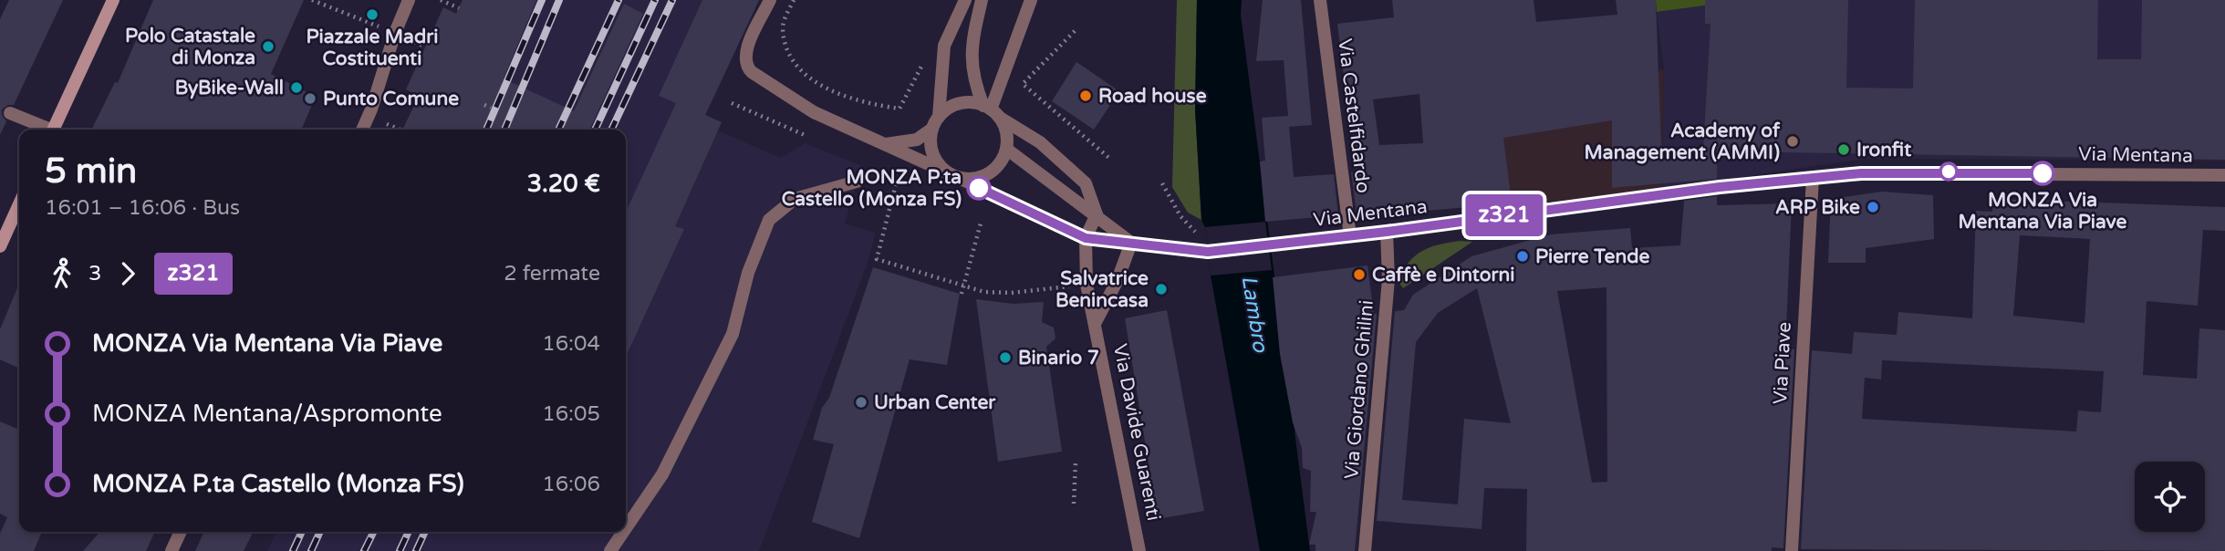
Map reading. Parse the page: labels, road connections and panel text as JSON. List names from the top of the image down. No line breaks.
{"streets":{"street":["Via Castelfidardo","Via Mentana","Via Piave","Via Giordano Ghilini","Via Davide Guarenti"]},"crossings":[["Via Castelfidardo","Via Mentana"],["Via Mentana","Via Piave"],["Via Mentana","Via Giordano Ghilini"],["Via Mentana","Via Davide Guarenti"]],"water":["Lambro"],"places":["Piazzale Madri Costituenti","Polo Catastale di Monza","ByBike-Wall","Road house","Punto Comune","Academy of Management (AMMI)","Ironfit","MONZA Via Mentana Via Piave","MONZA P.ta Castello (Monza FS)","ARP Bike","Pierre Tende","Caffè e Dintorni","Salvatrice Benincasa","Binario 7","Urban Center"],"lines":["bus line z321"],"page":{"on_map":"z321","heading":["5 min","16:01 – 16:06 · Bus","3.20 €"],"legs":["3","z321","2 fermate"],"list":[{"name":"MONZA Via Mentana Via Piave","value":"16:04"},{"name":"MONZA Mentana/Aspromonte","value":"16:05"},{"name":"MONZA P.ta Castello (Monza FS)","value":"16:06"}]}}
